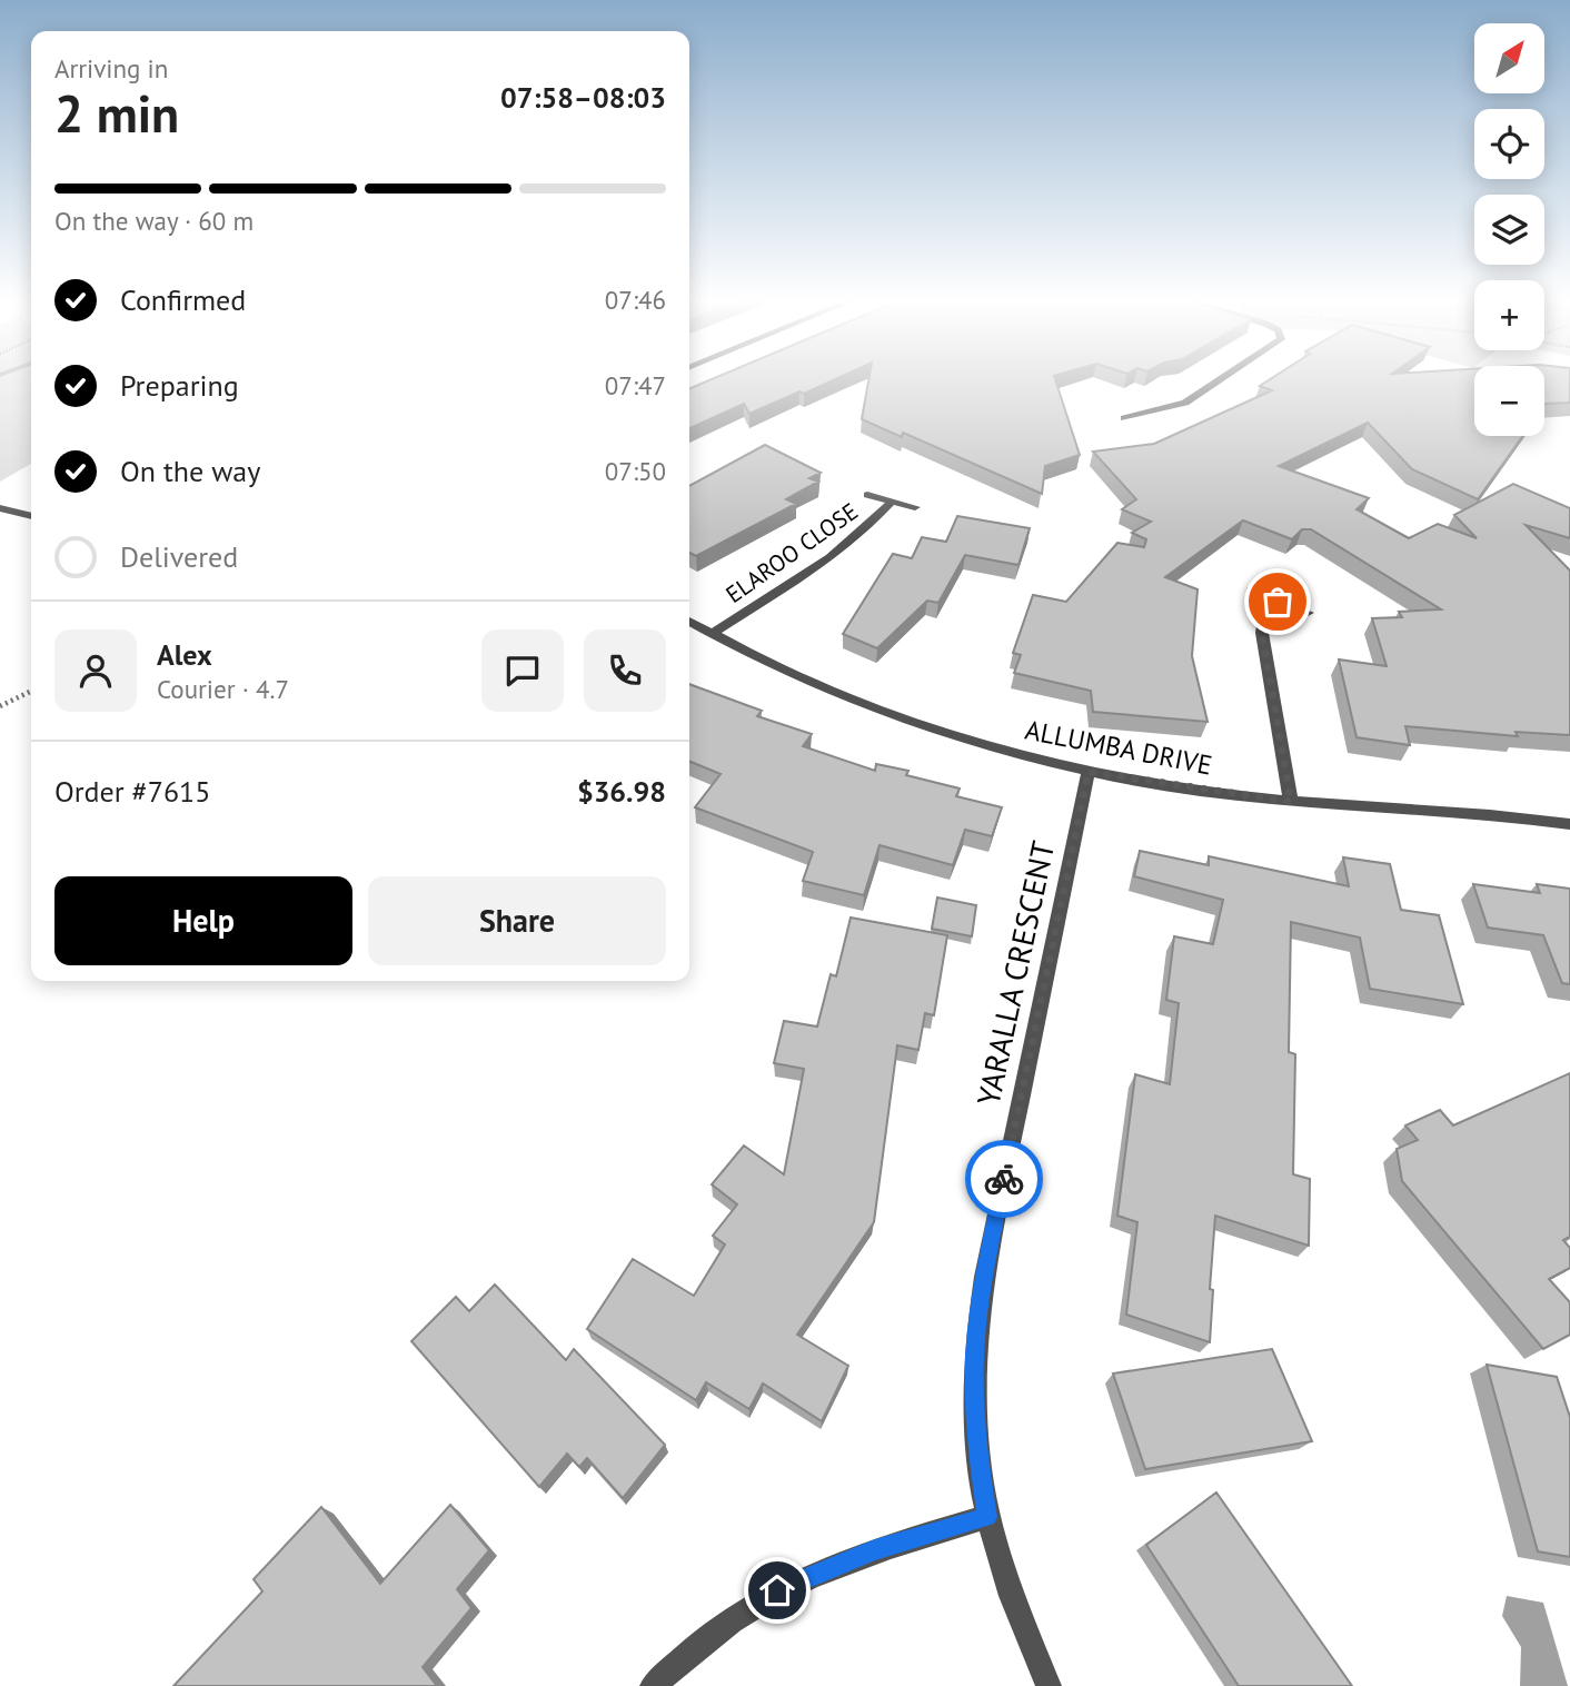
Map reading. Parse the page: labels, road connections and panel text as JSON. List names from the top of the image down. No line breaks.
{"streets":{"street":["ELAROO CLOSE","ALLUMBA DRIVE","YARALLA CRESCENT"]},"crossings":[["ELAROO CLOSE","ALLUMBA DRIVE"],["ALLUMBA DRIVE","YARALLA CRESCENT"]],"north":"top right","page":{"map_buttons":["+","−"],"heading":["2 min","Arriving in","07:58–08:03"],"panel":["Alex","Courier · 4.7","Order #7615","$36.98"],"bar":"On the way · 60 m","list":[["Confirmed","07:46"],["Preparing","07:47"],["On the way","07:50"],"Delivered"],"buttons":["Help","Share"]}}
